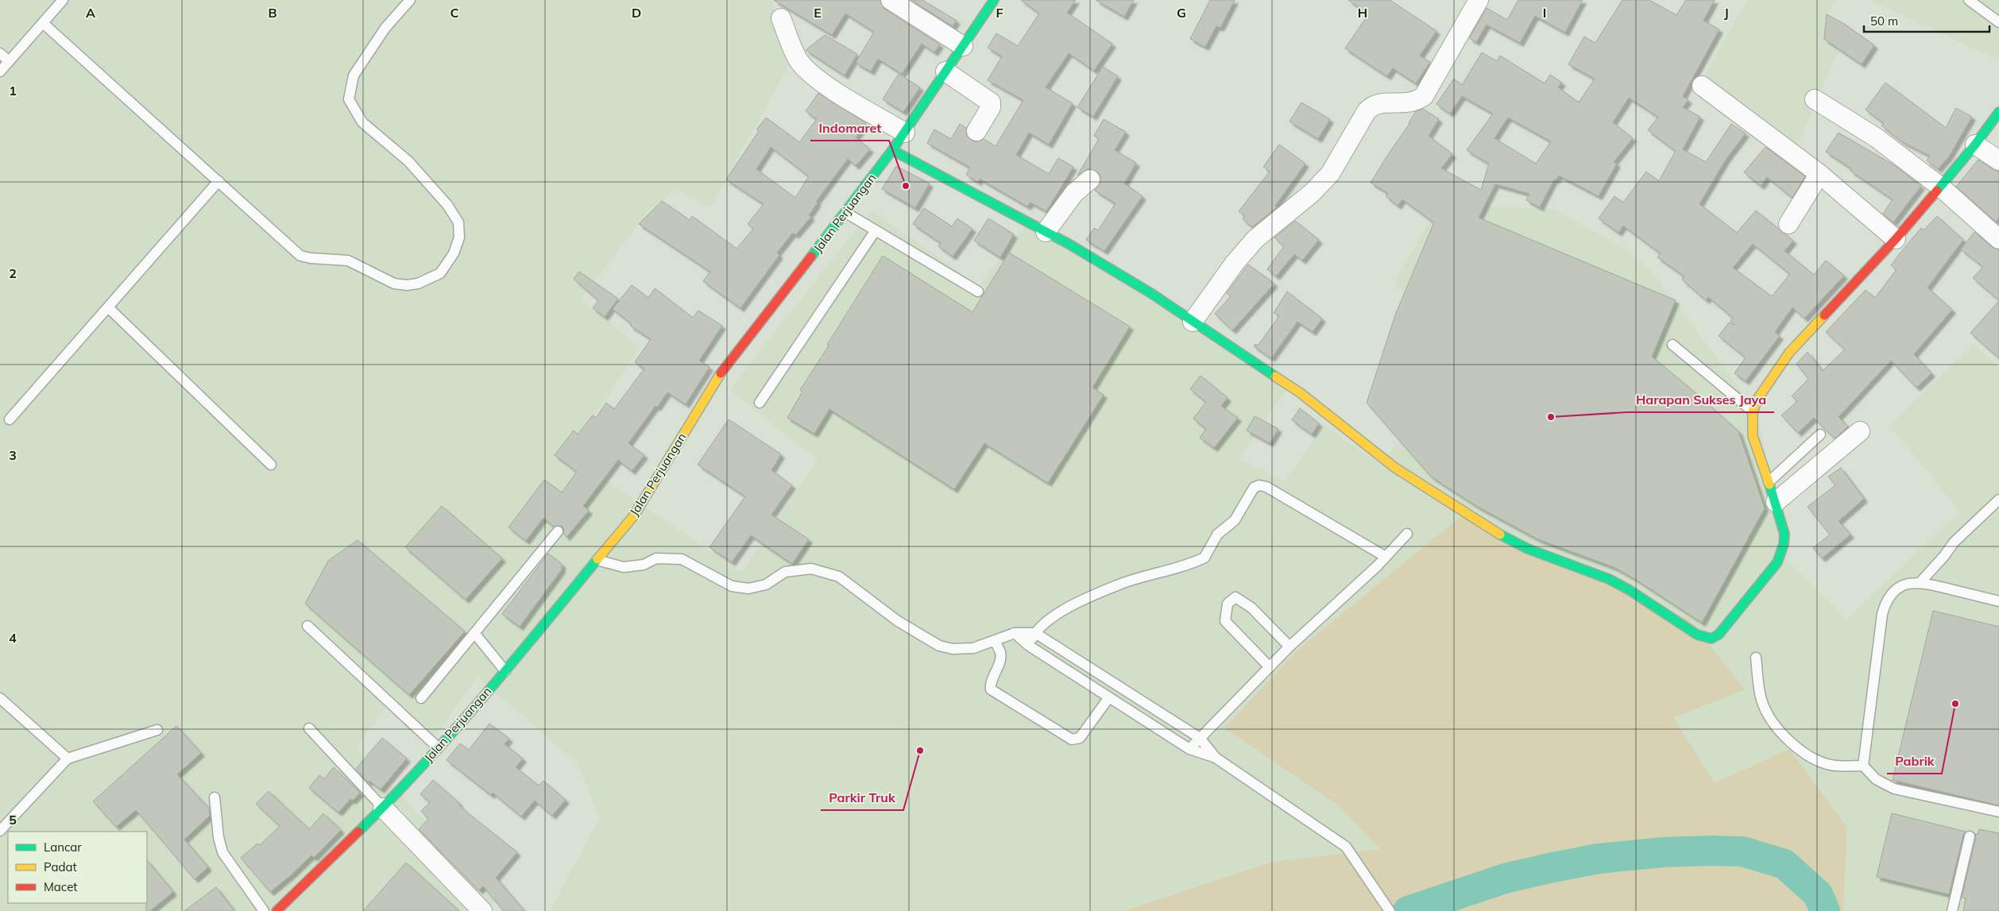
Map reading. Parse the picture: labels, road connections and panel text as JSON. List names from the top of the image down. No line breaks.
{"streets":{"street":["Jalan Perjuangan"]},"places":["Indomaret","Harapan Sukses Jaya","Pabrik","Parkir Truk"],"legend":["Lancar","Padat","Macet"],"scale_bar":"50 m","grid":{"columns":["A","B","C","D","E","F","G","H","I","J"],"rows":["1","2","3","4","5"]}}
